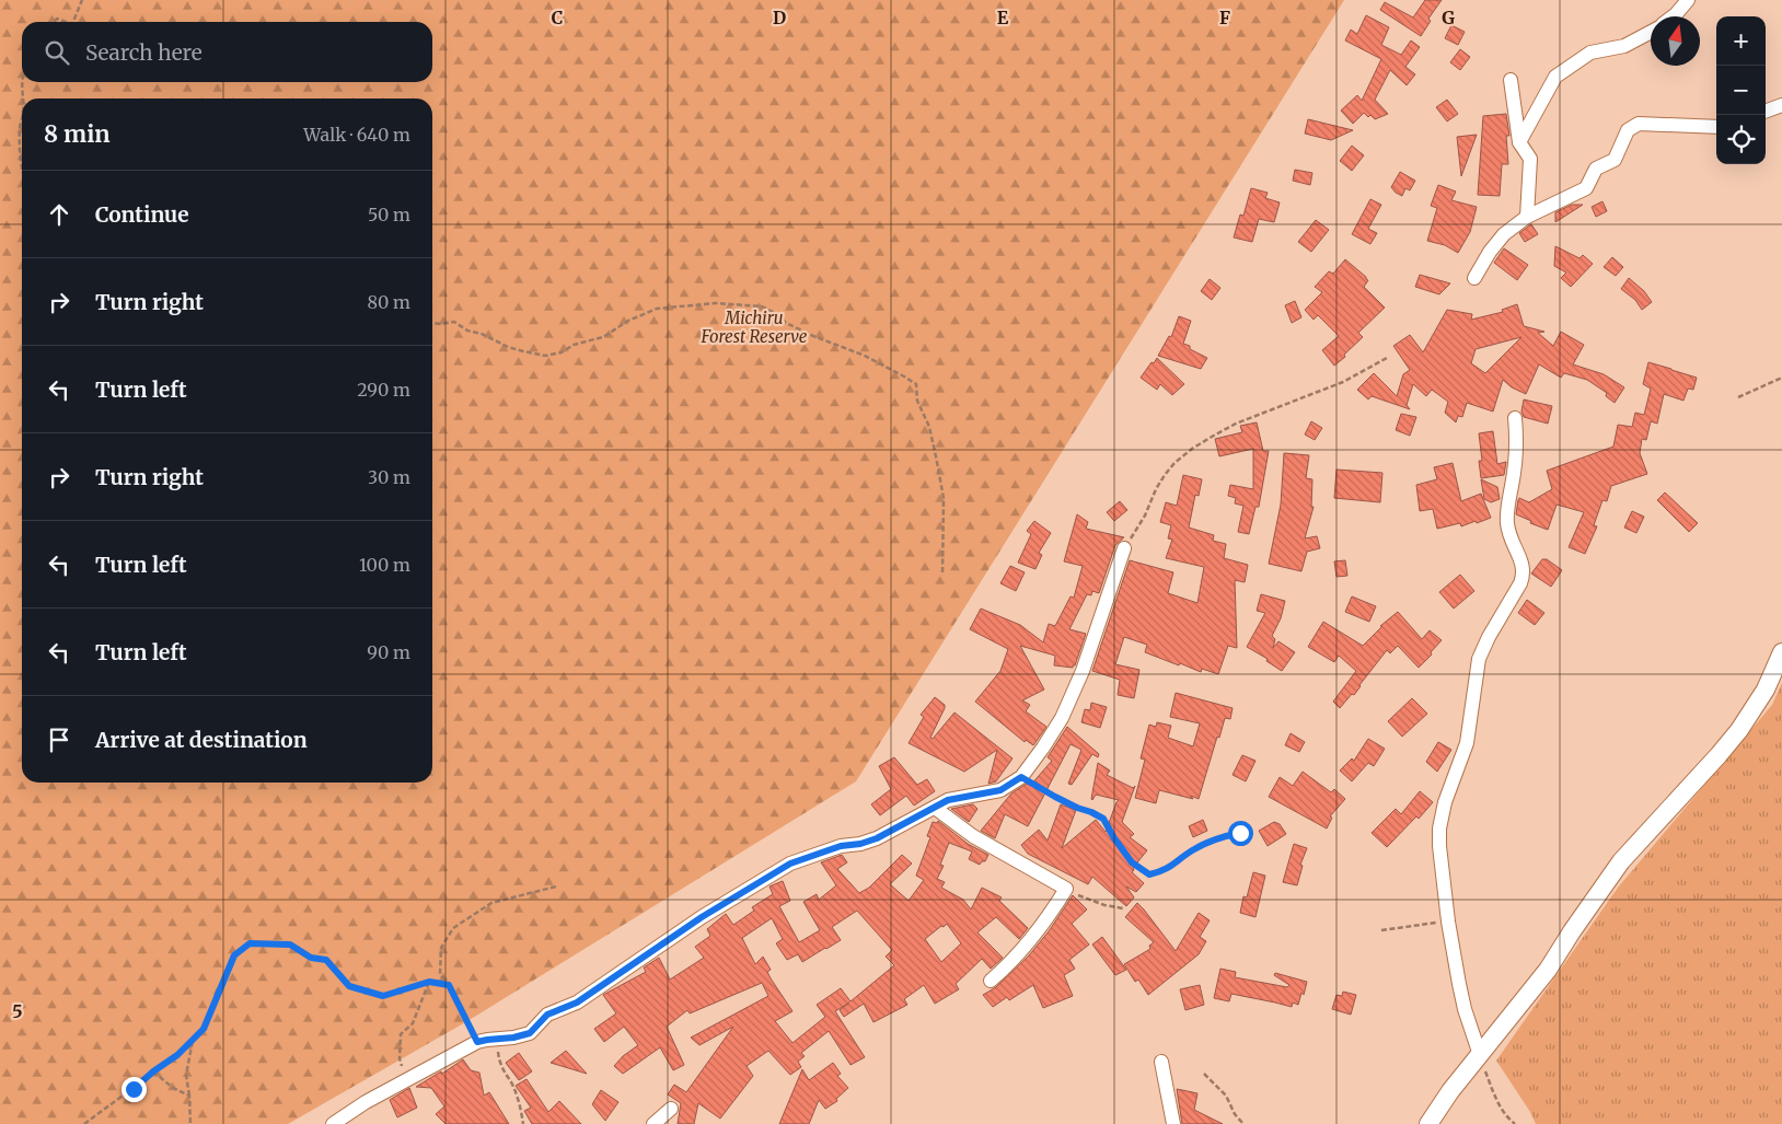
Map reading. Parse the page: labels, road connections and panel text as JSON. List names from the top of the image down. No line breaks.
{"parks":["Michiru Forest Reserve"],"north":"top","page":{"map_buttons":["+","−"],"search":"Search here","heading":["8 min","Walk · 640 m"],"list":[["Continue","50 m"],["Turn right","80 m"],["Turn left","290 m"],["Turn right","30 m"],["Turn left","100 m"],["Turn left","90 m"],"Arrive at destination"]},"grid":{"columns":["C","D","E","F","G"],"rows":["5"]}}
